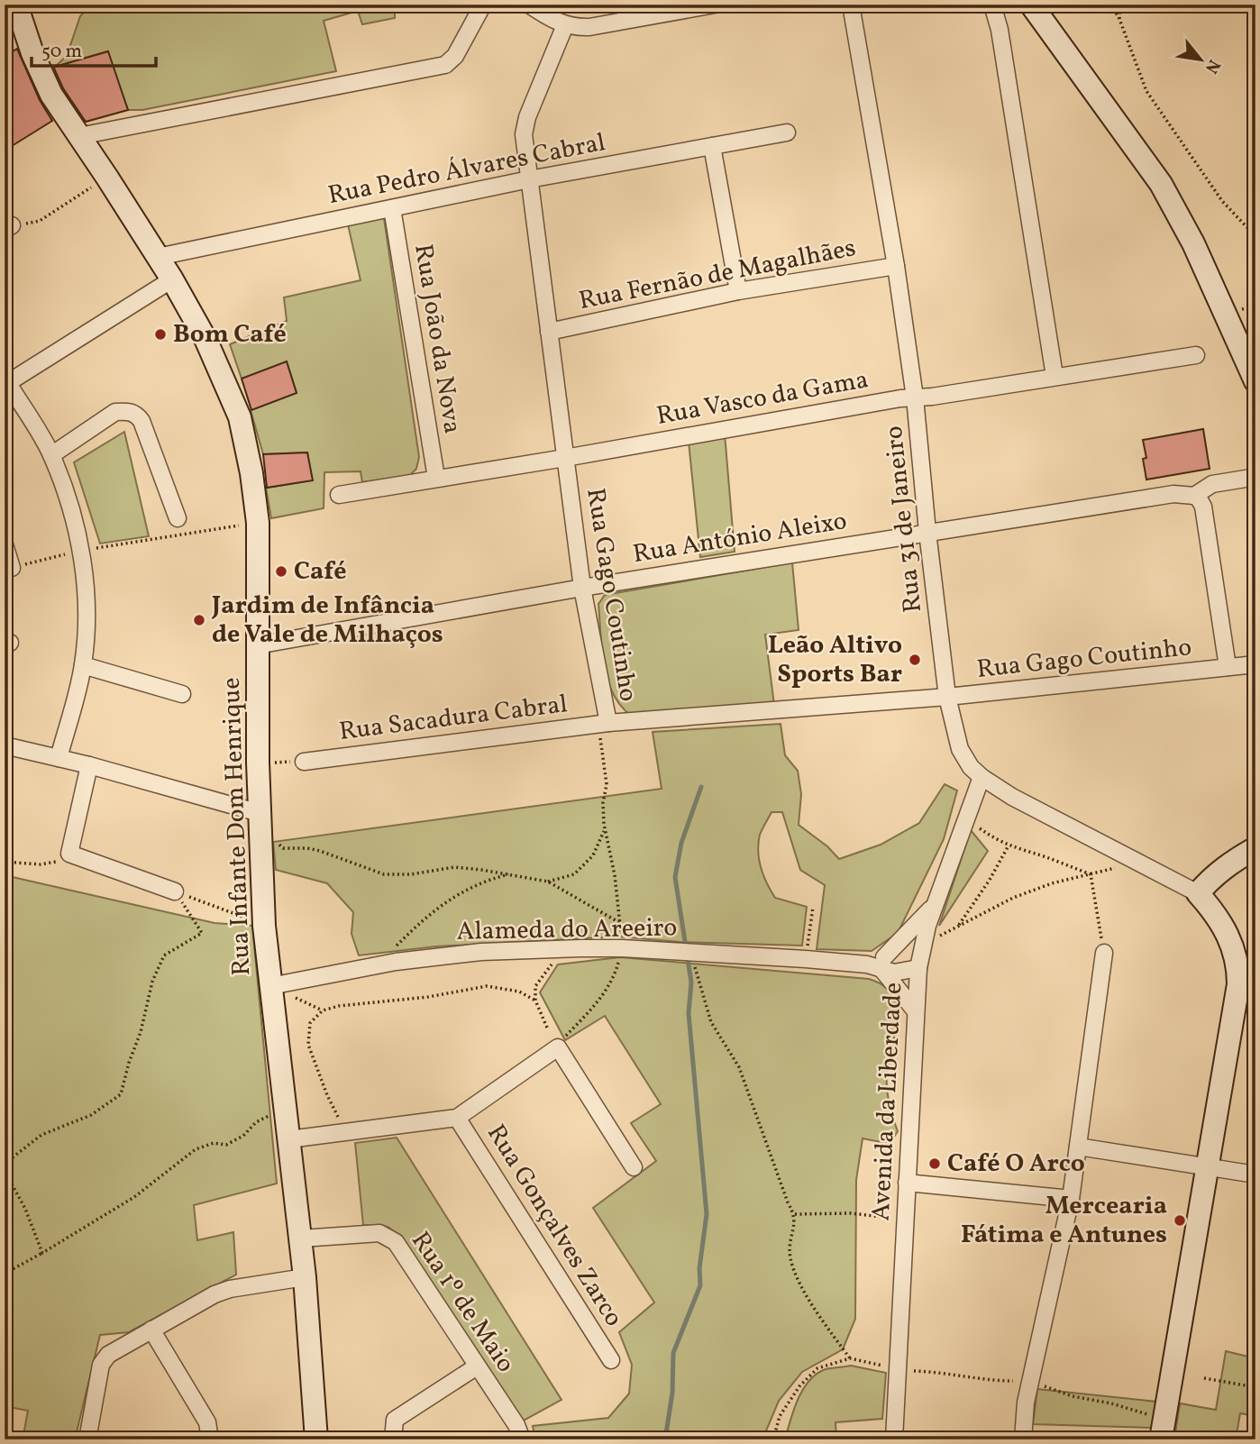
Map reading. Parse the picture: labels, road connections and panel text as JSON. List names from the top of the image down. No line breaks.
{"streets":{"street":["Rua Pedro Álvares Cabral","Rua Fernão de Magalhães","Rua João da Nova","Rua Vasco da Gama","Rua 31 de Janeiro","Rua António Aleixo","Rua Gago Coutinho","Rua Sacadura Cabral","Rua Infante Dom Henrique","Alameda do Areeiro","Avenida da Liberdade","Rua Gonçalves Zarco","Rua 1º de Maio"]},"crossings":[["Rua Pedro Álvares Cabral","Rua João da Nova"],["Rua Pedro Álvares Cabral","Rua Gago Coutinho"],["Rua Pedro Álvares Cabral","Rua Infante Dom Henrique"],["Rua Fernão de Magalhães","Rua 31 de Janeiro"],["Rua Fernão de Magalhães","Rua Gago Coutinho"],["Rua João da Nova","Rua Vasco da Gama"],["Rua Vasco da Gama","Rua 31 de Janeiro"],["Rua Vasco da Gama","Rua Gago Coutinho"],["Rua 31 de Janeiro","Rua António Aleixo"],["Rua 31 de Janeiro","Rua Gago Coutinho"],["Rua 31 de Janeiro","Avenida da Liberdade"],["Rua António Aleixo","Rua Gago Coutinho"],["Rua António Aleixo","Rua Infante Dom Henrique"],["Rua Gago Coutinho","Rua Sacadura Cabral"],["Rua Infante Dom Henrique","Alameda do Areeiro"],["Rua Infante Dom Henrique","Rua 1º de Maio"],["Alameda do Areeiro","Avenida da Liberdade"]],"places":["Bom Café","Café","Jardim de Infância de Vale de Milhaços","Leão Altivo Sports Bar","Café O Arco","Mercearia Fátima e Antunes"],"scale_bar":"50 m","north":"bottom right"}
